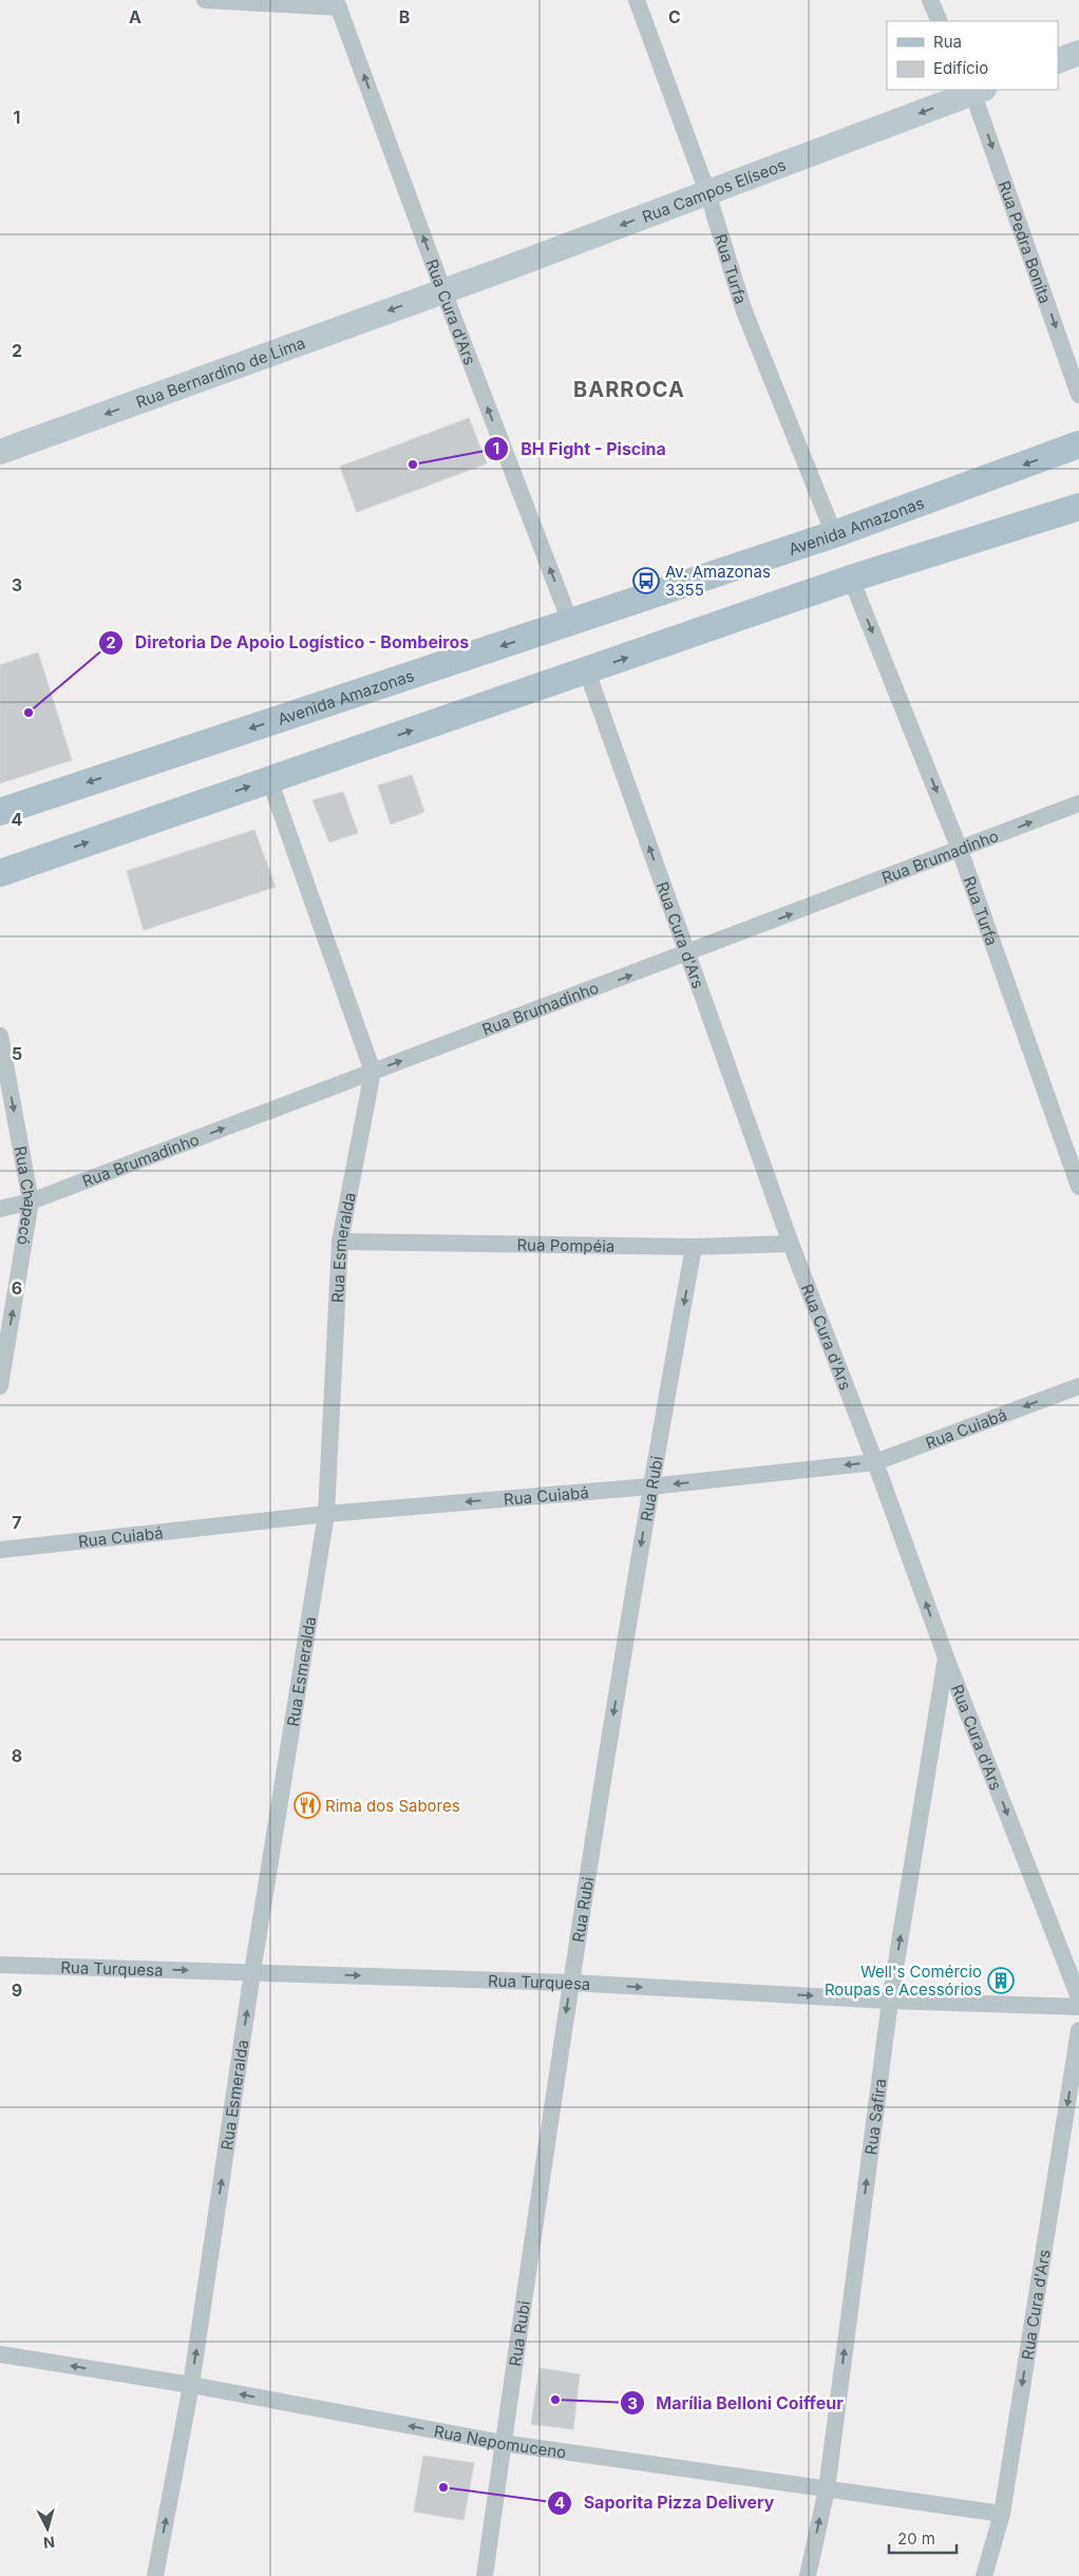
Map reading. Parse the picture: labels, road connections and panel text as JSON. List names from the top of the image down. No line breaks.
{"streets":{"main road":["Avenida Amazonas"],"street":["Rua Campos Elíseos","Rua Pedra Bonita","Rua Turfa","Rua Cura d'Ars","Rua Bernardino de Lima","Rua Brumadinho","Rua Chapecó","Rua Pompéia","Rua Esmeralda","Rua Cuiabá","Rua Rubi","Rua Turquesa","Rua Safira","Rua Nepomuceno"]},"crossings":[["Rua Campos Elíseos","Rua Pedra Bonita"],["Rua Campos Elíseos","Rua Turfa"],["Rua Campos Elíseos","Rua Cura d'Ars"],["Rua Campos Elíseos","Rua Bernardino de Lima"],["Rua Turfa","Avenida Amazonas"],["Rua Turfa","Rua Brumadinho"],["Rua Cura d'Ars","Rua Bernardino de Lima"],["Rua Cura d'Ars","Avenida Amazonas"],["Rua Cura d'Ars","Rua Brumadinho"],["Rua Cura d'Ars","Rua Pompéia"],["Rua Cura d'Ars","Rua Cuiabá"],["Rua Cura d'Ars","Rua Safira"],["Rua Cura d'Ars","Rua Nepomuceno"],["Rua Brumadinho","Rua Chapecó"],["Rua Brumadinho","Rua Esmeralda"],["Rua Pompéia","Rua Esmeralda"],["Rua Pompéia","Rua Rubi"],["Rua Esmeralda","Rua Cuiabá"],["Rua Esmeralda","Rua Turquesa"],["Rua Esmeralda","Rua Nepomuceno"],["Rua Cuiabá","Rua Rubi"],["Rua Rubi","Rua Turquesa"],["Rua Rubi","Rua Nepomuceno"],["Rua Turquesa","Rua Safira"],["Rua Safira","Rua Nepomuceno"]],"one_way":["Rua Campos Elíseos","Rua Pedra Bonita","Rua Bernardino de Lima","Rua Brumadinho","Rua Esmeralda","Rua Cuiabá","Rua Rubi","Rua Turquesa","Rua Safira","Rua Nepomuceno"],"districts":["BARROCA"],"places":{"other":["BH Fight - Piscina","Diretoria De Apoio Logístico - Bombeiros","Marília Belloni Coiffeur","Saporita Pizza Delivery"],"bus stop":["Av. Amazonas 3355"],"restaurant":["Rima dos Sabores"],"building":["Well's Comércio Roupas e Acessórios"]},"legend":["Rua","Edifício"],"scale_bar":"20 m","north":"bottom","grid":{"columns":["A","B","C"],"rows":["1","2","3","4","5","6","7","8","9"]}}
